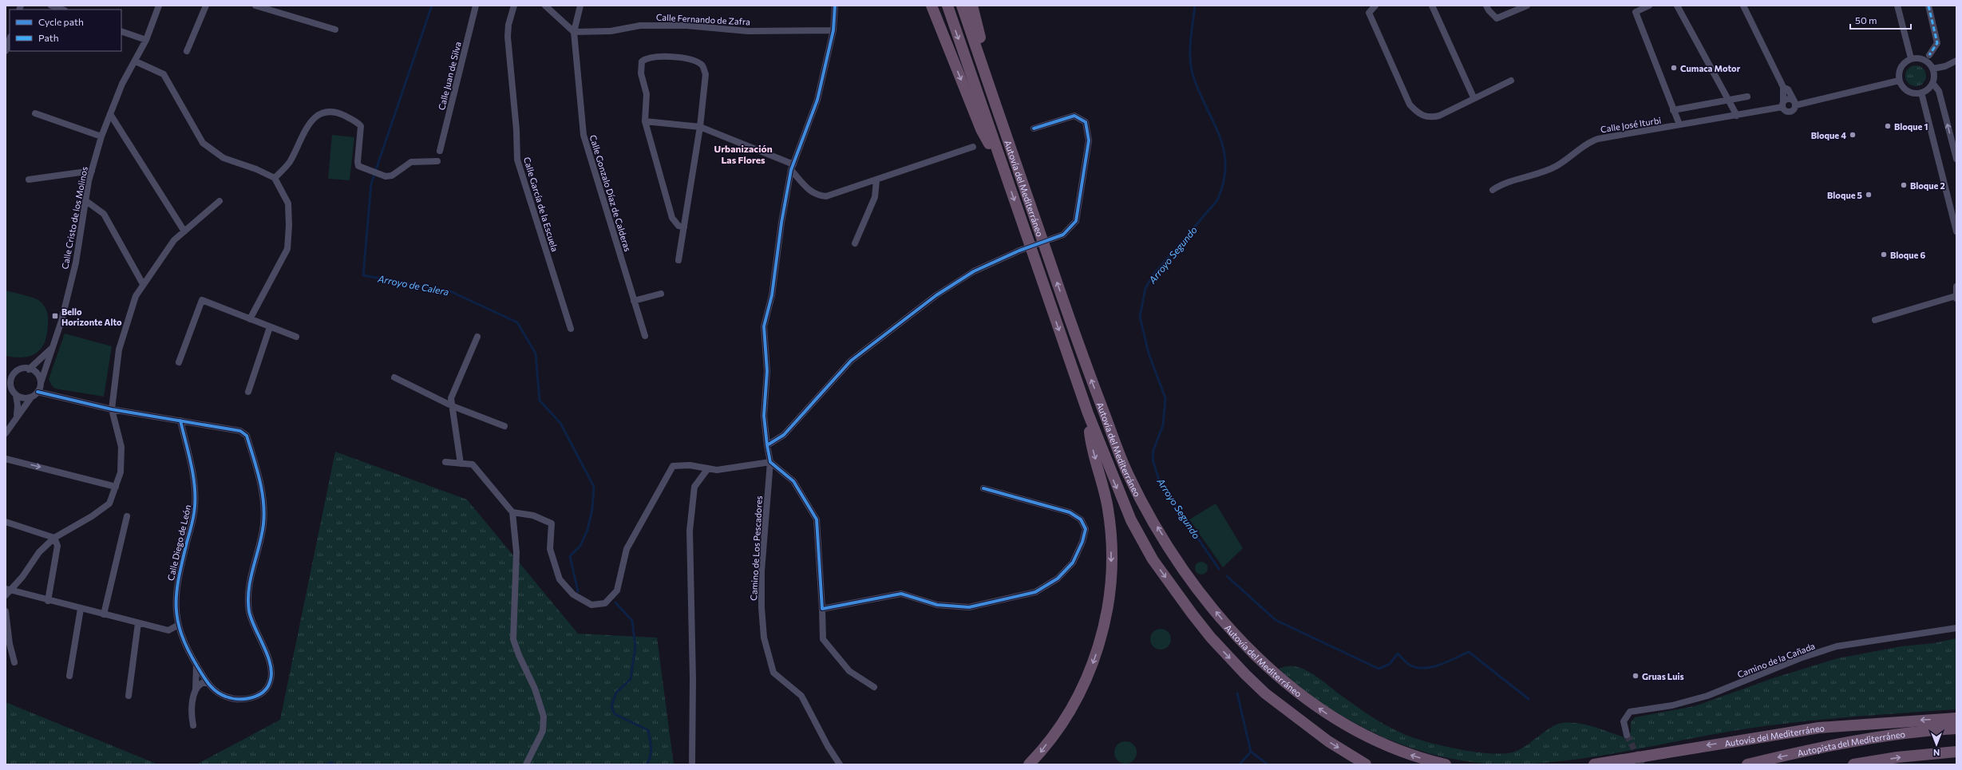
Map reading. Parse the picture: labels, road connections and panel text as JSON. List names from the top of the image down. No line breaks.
{"streets":{"highway":["Autovía del Mediterráneo","Autopista del Mediterráneo"],"street":["Calle Fernando de Zafra","Calle Juan de Silva","Calle José Iturbi","Calle Gonzalo Díaz de Calderas","Calle García de la Escuela","Calle Cristo de los Molinos","Calle Diego de León","Camino de Los Pescadores","Camino de la Cañada"]},"crossings":[["Calle Fernando de Zafra","Calle Gonzalo Díaz de Calderas"],["Calle Fernando de Zafra","Camino de Los Pescadores"]],"districts":["Urbanización Las Flores"],"water":["Arroyo Segundo","Arroyo de Calera"],"places":{"other":["Cumaca Motor","Bloque 1","Bloque 4","Bloque 2","Bloque 5","Bloque 6","Gruas Luis"],"transit":["Bello Horizonte Alto"]},"legend":["Cycle path","Path"],"scale_bar":"50 m","north":"bottom"}
